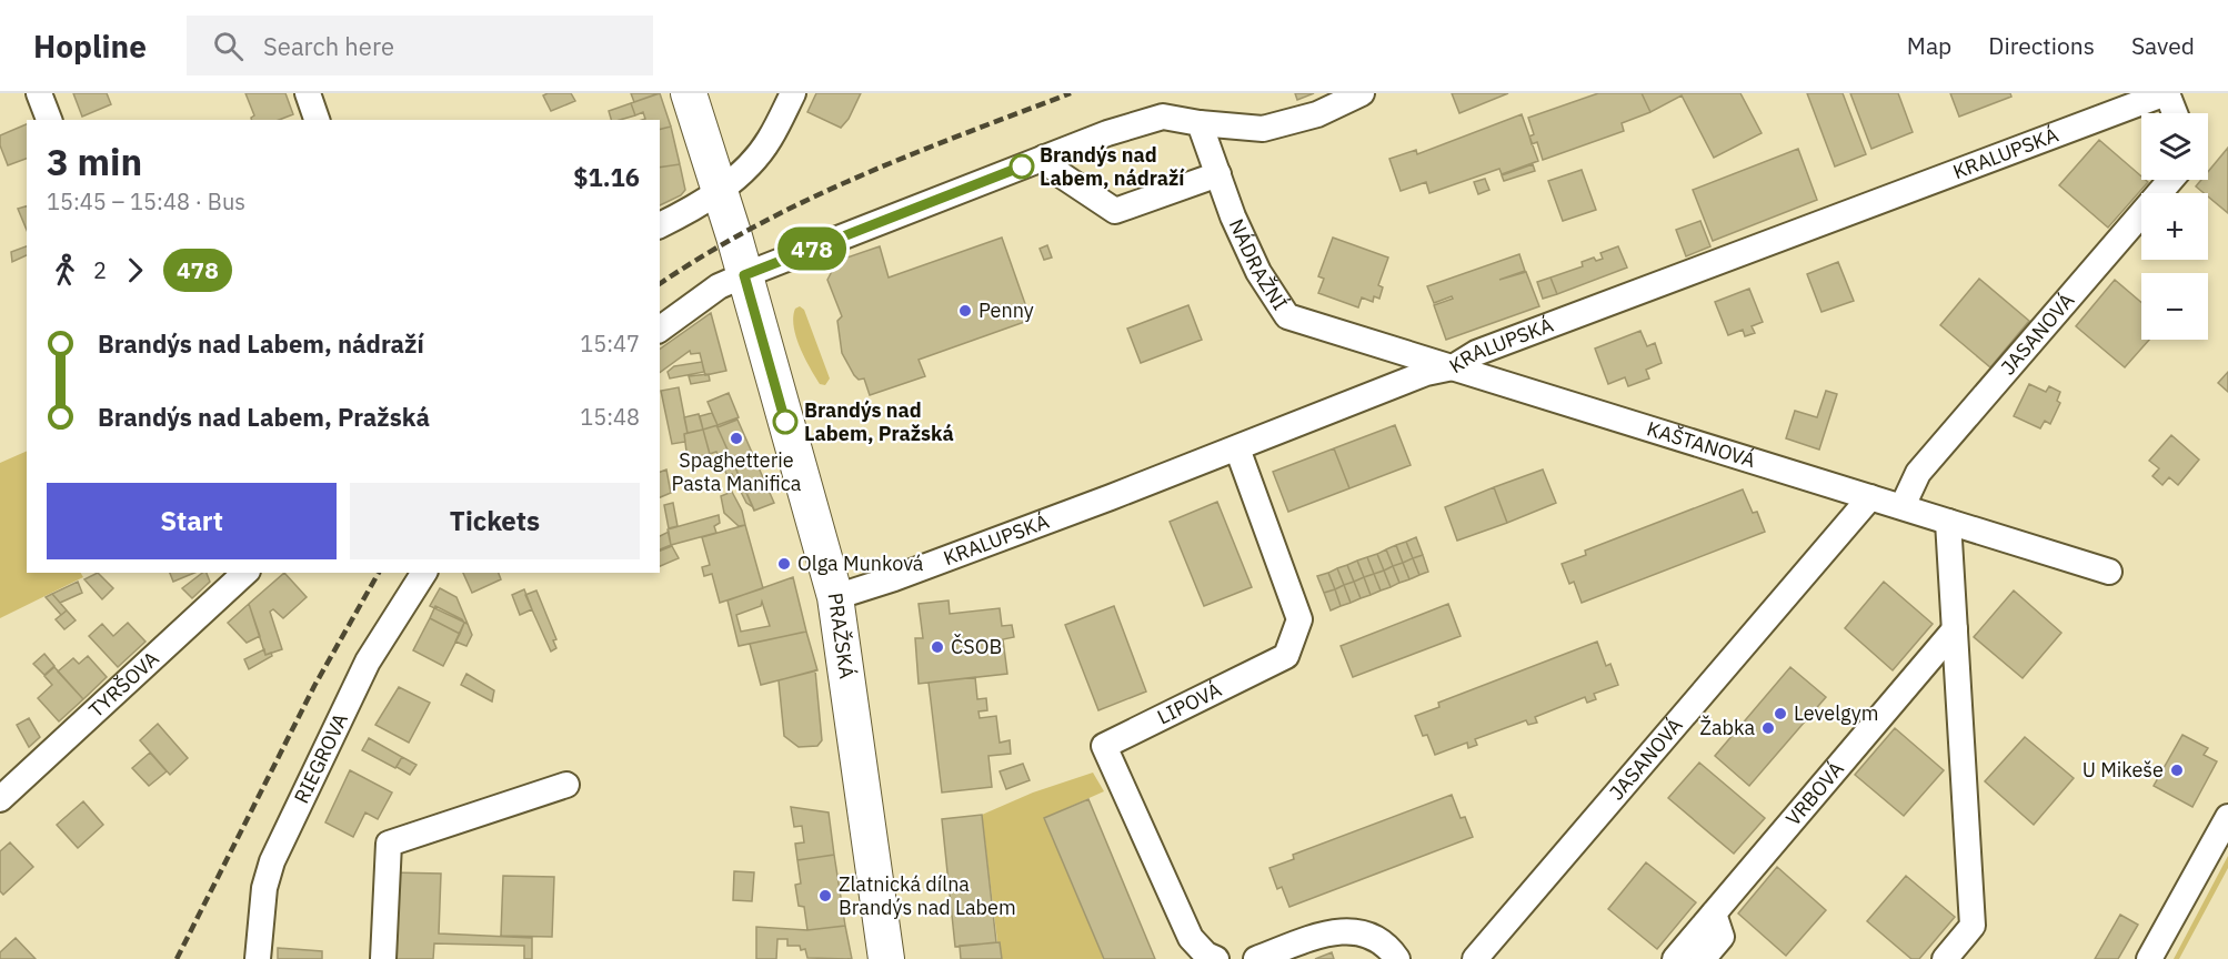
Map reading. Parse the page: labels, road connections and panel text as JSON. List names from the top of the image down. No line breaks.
{"streets":{"main road":["PRAŽSKÁ"],"street":["KRALUPSKÁ","NÁDRAŽNÍ","JASANOVÁ","KAŠTANOVÁ","TYRŠOVA","LIPOVÁ","RIEGROVA","VRBOVÁ"]},"crossings":[["KRALUPSKÁ","NÁDRAŽNÍ"],["KRALUPSKÁ","KAŠTANOVÁ"],["KRALUPSKÁ","PRAŽSKÁ"],["KRALUPSKÁ","LIPOVÁ"],["NÁDRAŽNÍ","KAŠTANOVÁ"],["JASANOVÁ","KAŠTANOVÁ"]],"places":["Brandýs nad Labem, nádraží","Penny","Brandýs nad Labem, Pražská","Spaghetterie Pasta Manifica","Olga Munková","ČSOB","Levelgym","Žabka","U Mikeše","Zlatnická dílna Brandýs nad Labem"],"lines":["bus line 478"],"page":{"header":"Hopline","search":"Search here","nav":["Map","Directions","Saved"],"on_map":"478","map_buttons":["+","−"],"heading":["3 min","15:45 – 15:48 · Bus","$1.16"],"legs":["2","478"],"list":[{"name":"Brandýs nad Labem, nádraží","value":"15:47"},{"name":"Brandýs nad Labem, Pražská","value":"15:48"}],"buttons":["Start","Tickets"]}}
